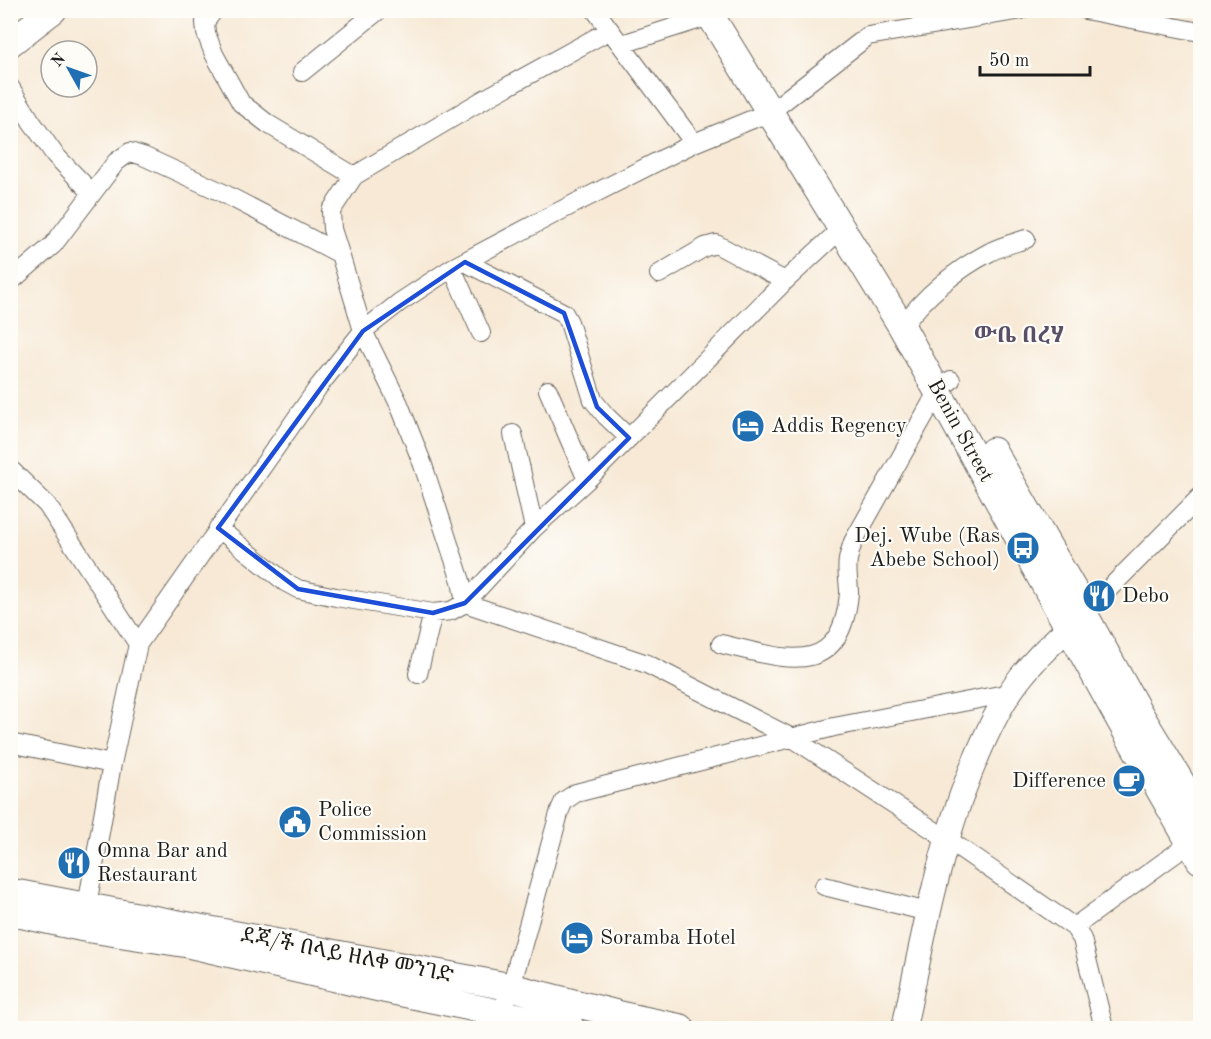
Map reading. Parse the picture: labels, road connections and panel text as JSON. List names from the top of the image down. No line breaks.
{"streets":{"main road":["Benin Street","ደጃ/ች በላይ ዘለቀ መንገድ"]},"districts":["ውቤ በረሃ"],"places":{"hotel":["Addis Regency","Soramba Hotel"],"bus stop":["Dej. Wube (Ras Abebe School)"],"restaurant":["Debo","Omna Bar and Restaurant"],"cafe":["Difference"],"public building":["Police Commission"]},"scale_bar":"50 m","north":"top left"}
